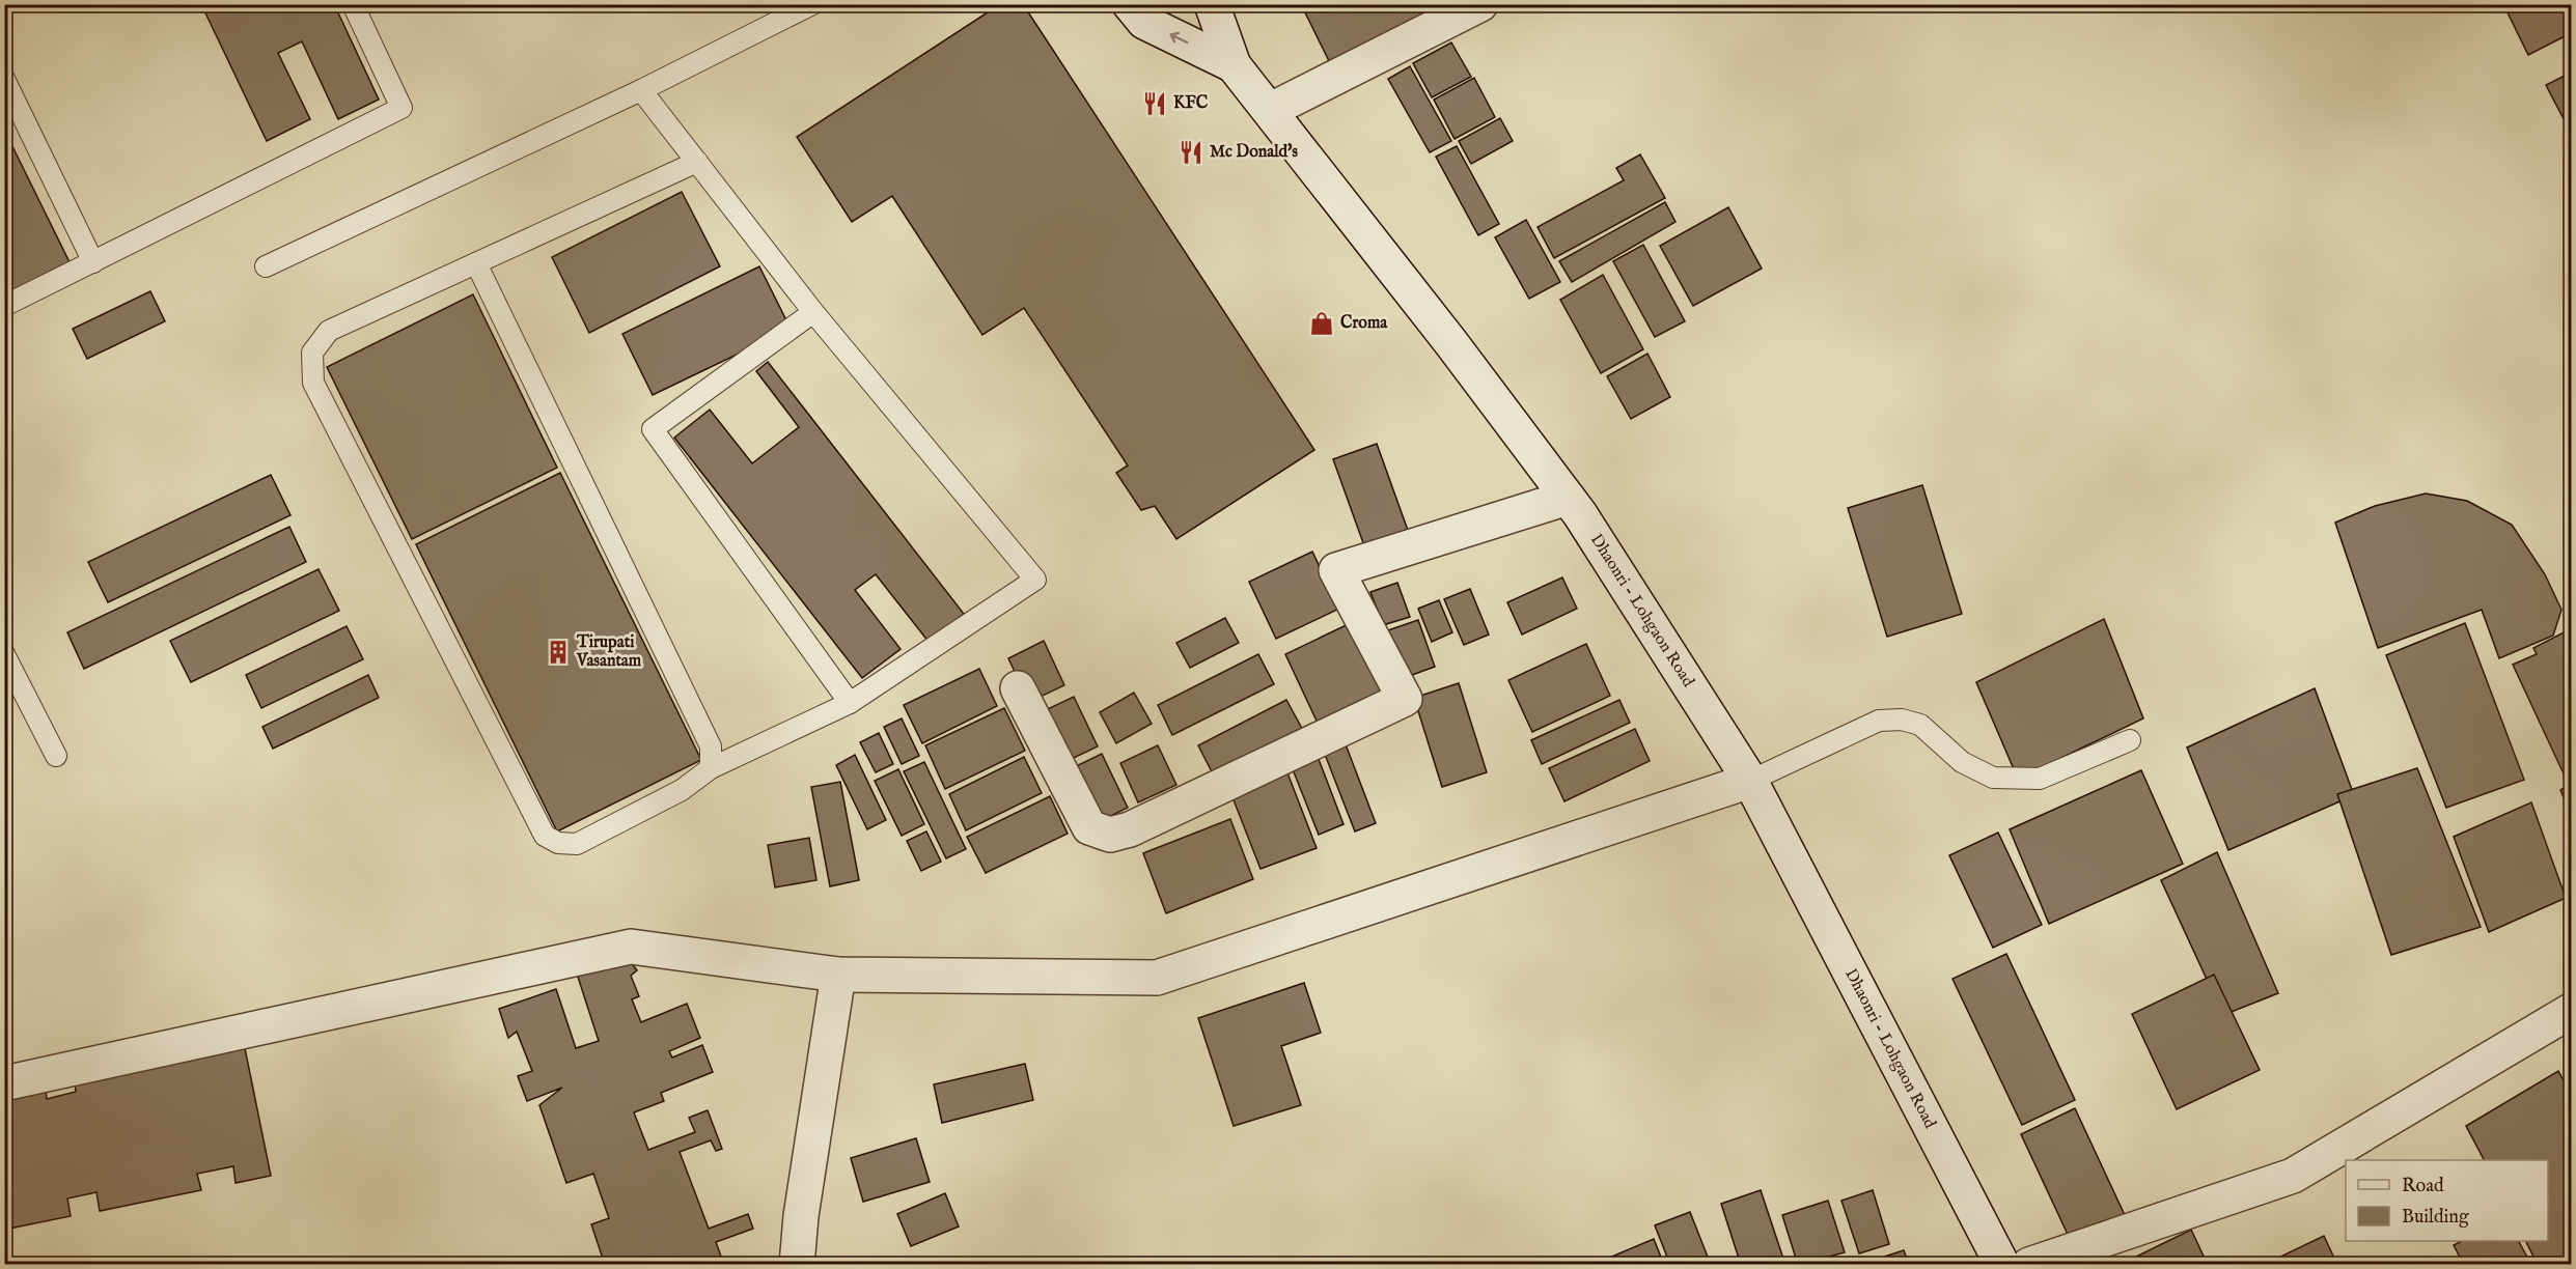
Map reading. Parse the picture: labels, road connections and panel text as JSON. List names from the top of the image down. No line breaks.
{"streets":{"street":["Dhaonri - Lohgaon Road"]},"places":{"restaurant":["KFC","Mc Donald's"],"shop":["Croma"],"building":["Tirupati Vasantam"]},"legend":["Road","Building"]}
